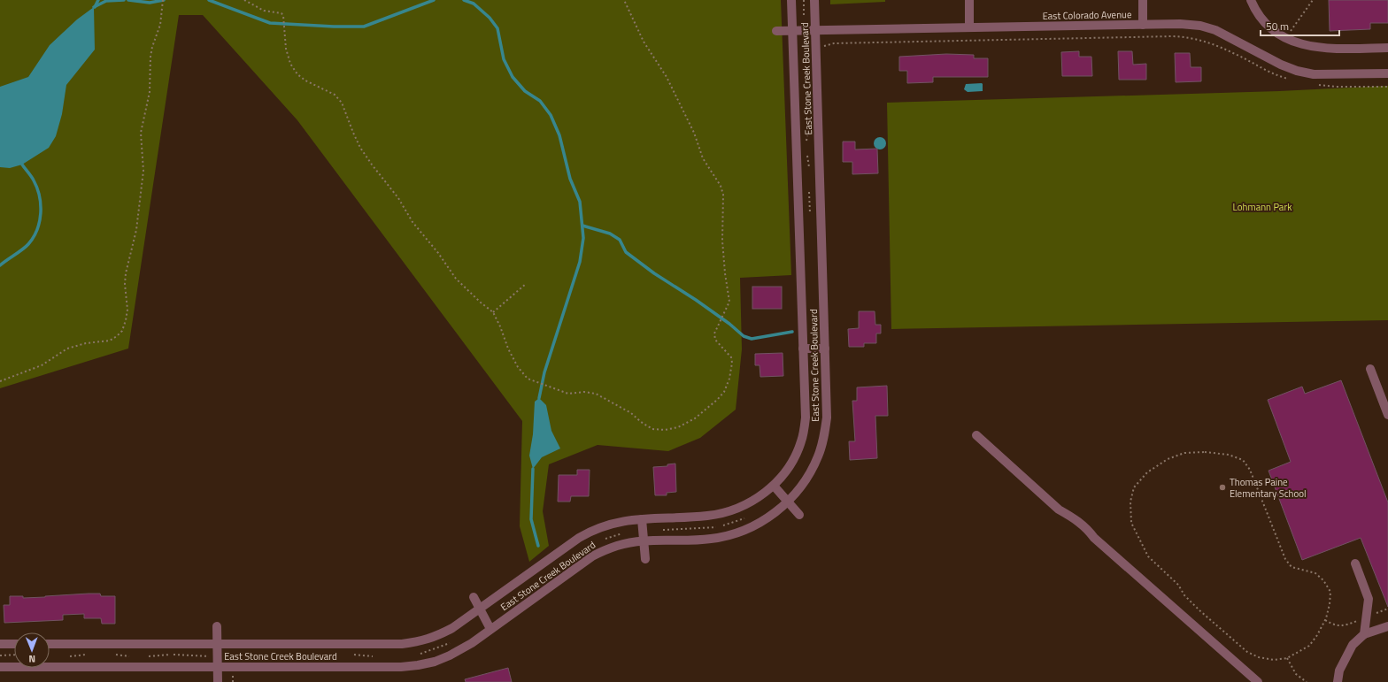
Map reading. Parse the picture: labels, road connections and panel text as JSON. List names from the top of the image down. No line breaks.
{"streets":{"street":["East Colorado Avenue","East Stone Creek Boulevard"]},"crossings":[["East Colorado Avenue","East Stone Creek Boulevard"]],"parks":["Lohmann Park"],"places":["Thomas Paine Elementary School"],"scale_bar":"50 m","north":"bottom"}
